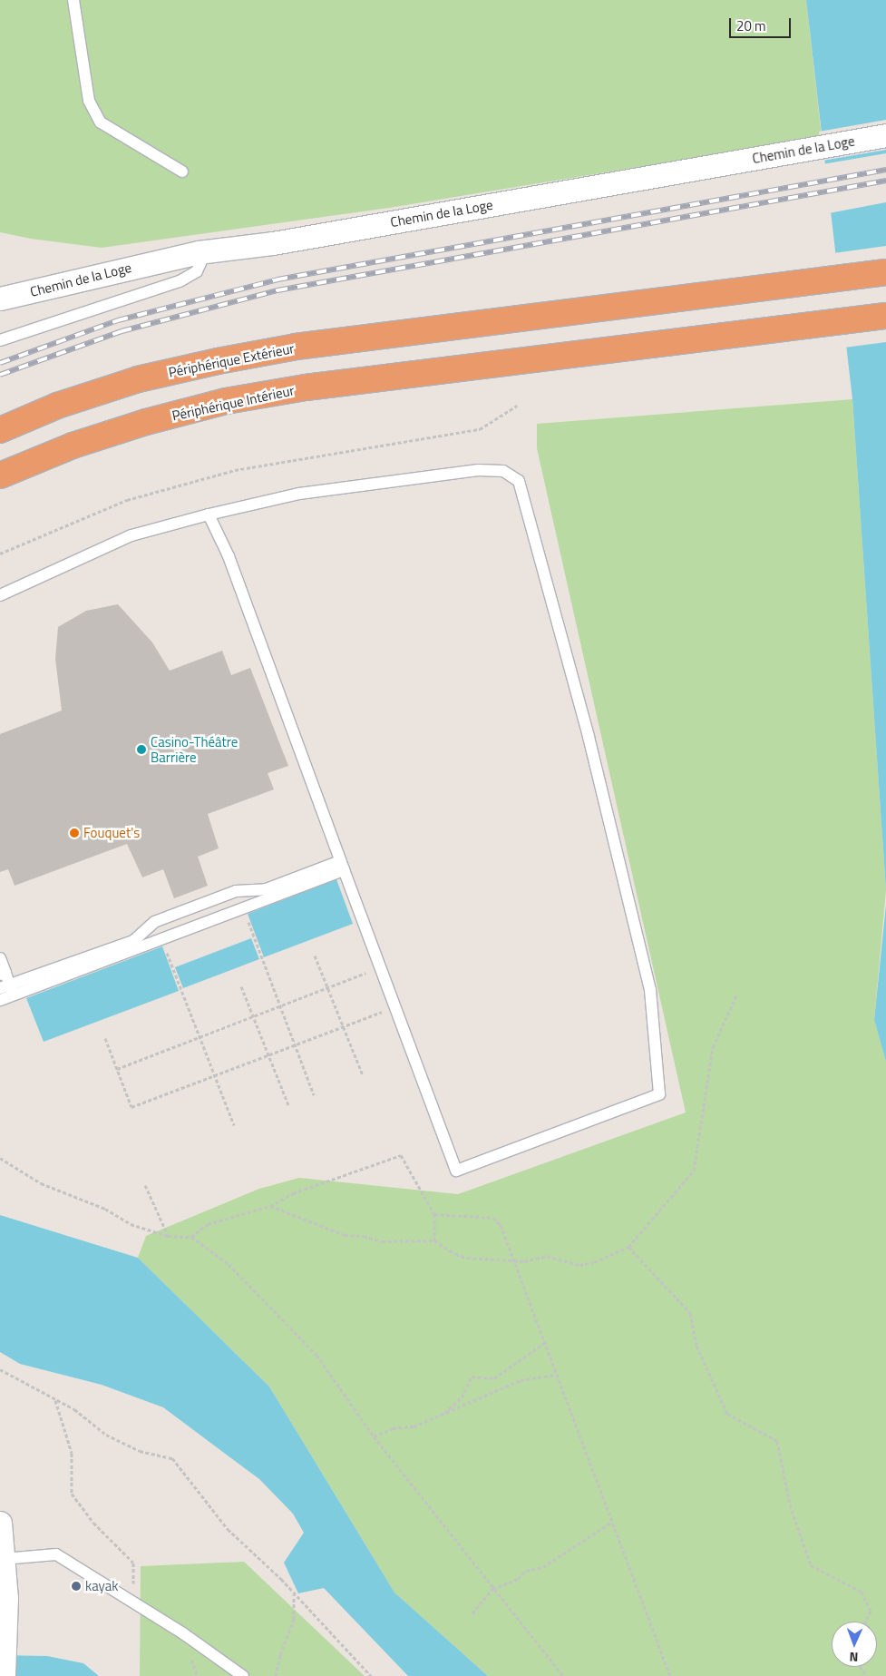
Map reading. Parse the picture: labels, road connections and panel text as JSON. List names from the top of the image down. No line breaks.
{"streets":{"highway":["Périphérique Extérieur","Périphérique Intérieur"],"street":["Chemin de la Loge"]},"places":["Casino-Théâtre Barrière","Fouquet's","kayak"],"scale_bar":"20 m","north":"bottom"}
